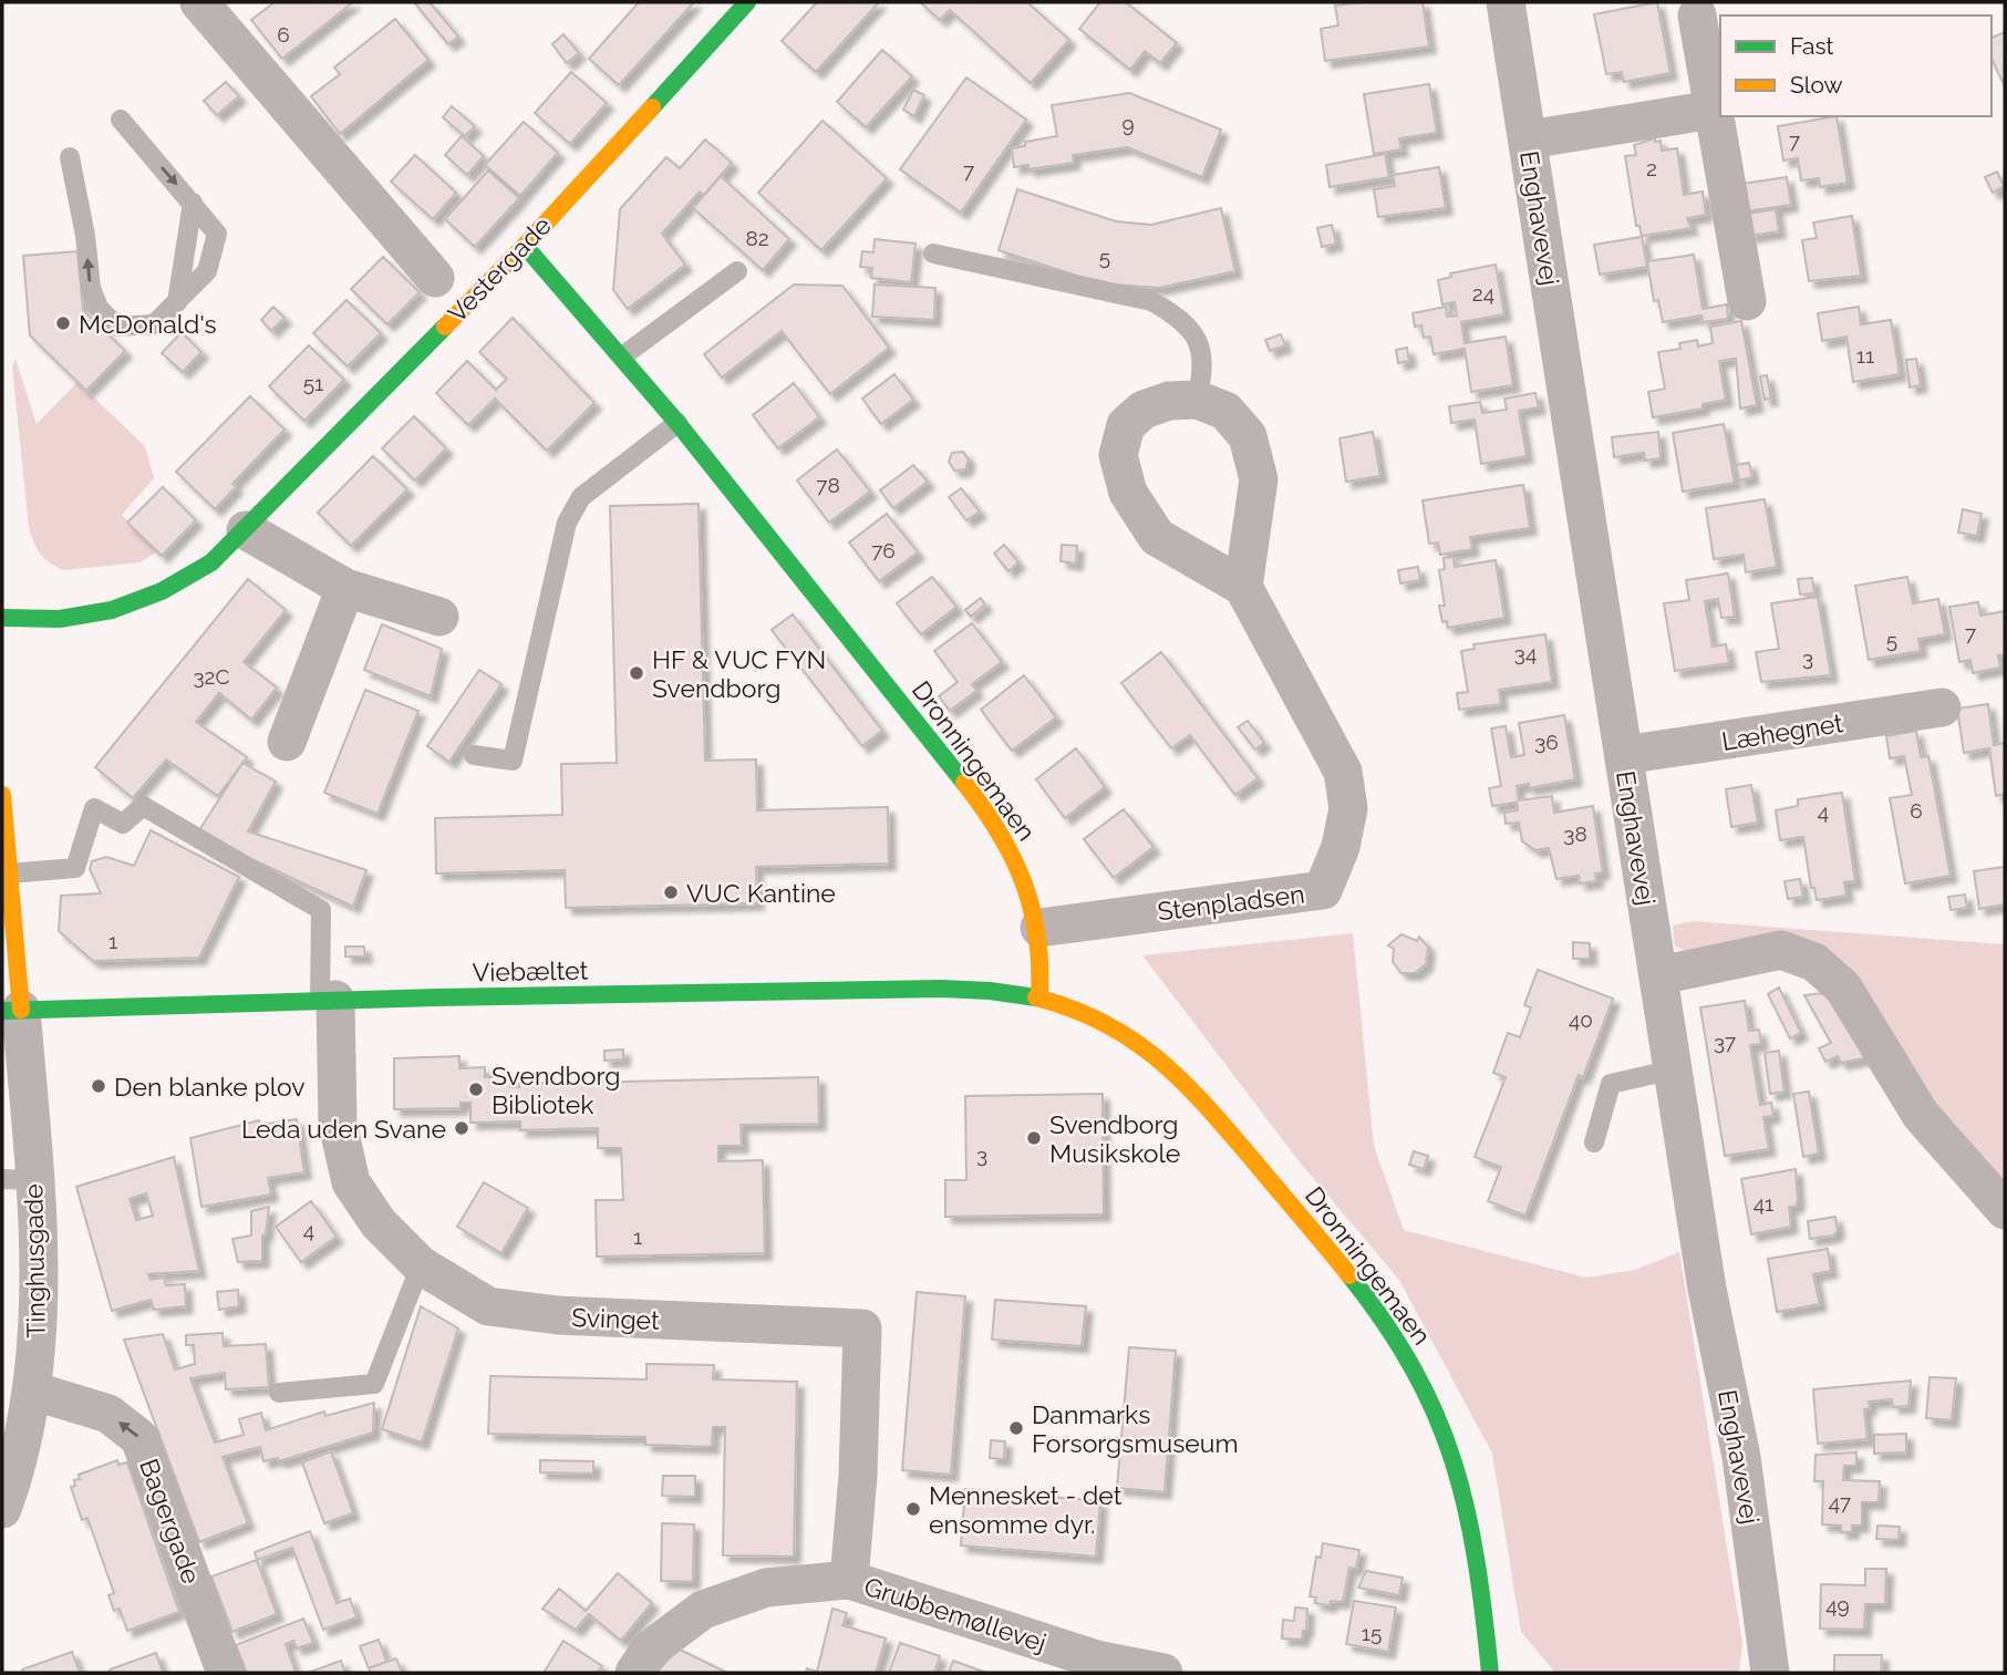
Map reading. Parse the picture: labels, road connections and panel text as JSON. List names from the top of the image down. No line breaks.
{"streets":{"street":["Enghavevej","Vestergade","Læhegnet","Dronningemaen","Stenpladsen","Viebæltet","Tinghusgade","Svinget","Bagergade","Grubbemøllevej"]},"crossings":[["Enghavevej","Læhegnet"],["Vestergade","Dronningemaen"],["Dronningemaen","Stenpladsen"],["Dronningemaen","Viebæltet"],["Viebæltet","Tinghusgade"],["Viebæltet","Svinget"],["Tinghusgade","Bagergade"],["Svinget","Grubbemøllevej"]],"one_way":["Bagergade"],"places":["McDonald's","HF & VUC FYN Svendborg","VUC Kantine","Den blanke plov","Svendborg Bibliotek","Leda uden Svane","Svendborg Musikskole","Danmarks Forsorgsmuseum","Mennesket - det ensomme dyr."],"house_numbers":["6","9","7","2","7","82","5","24","11","51","78","76","7","5","34","3","32C","36","6","4","38","1","40","37","3","41","4","1","47","49","15"],"legend":["Fast","Slow"]}
